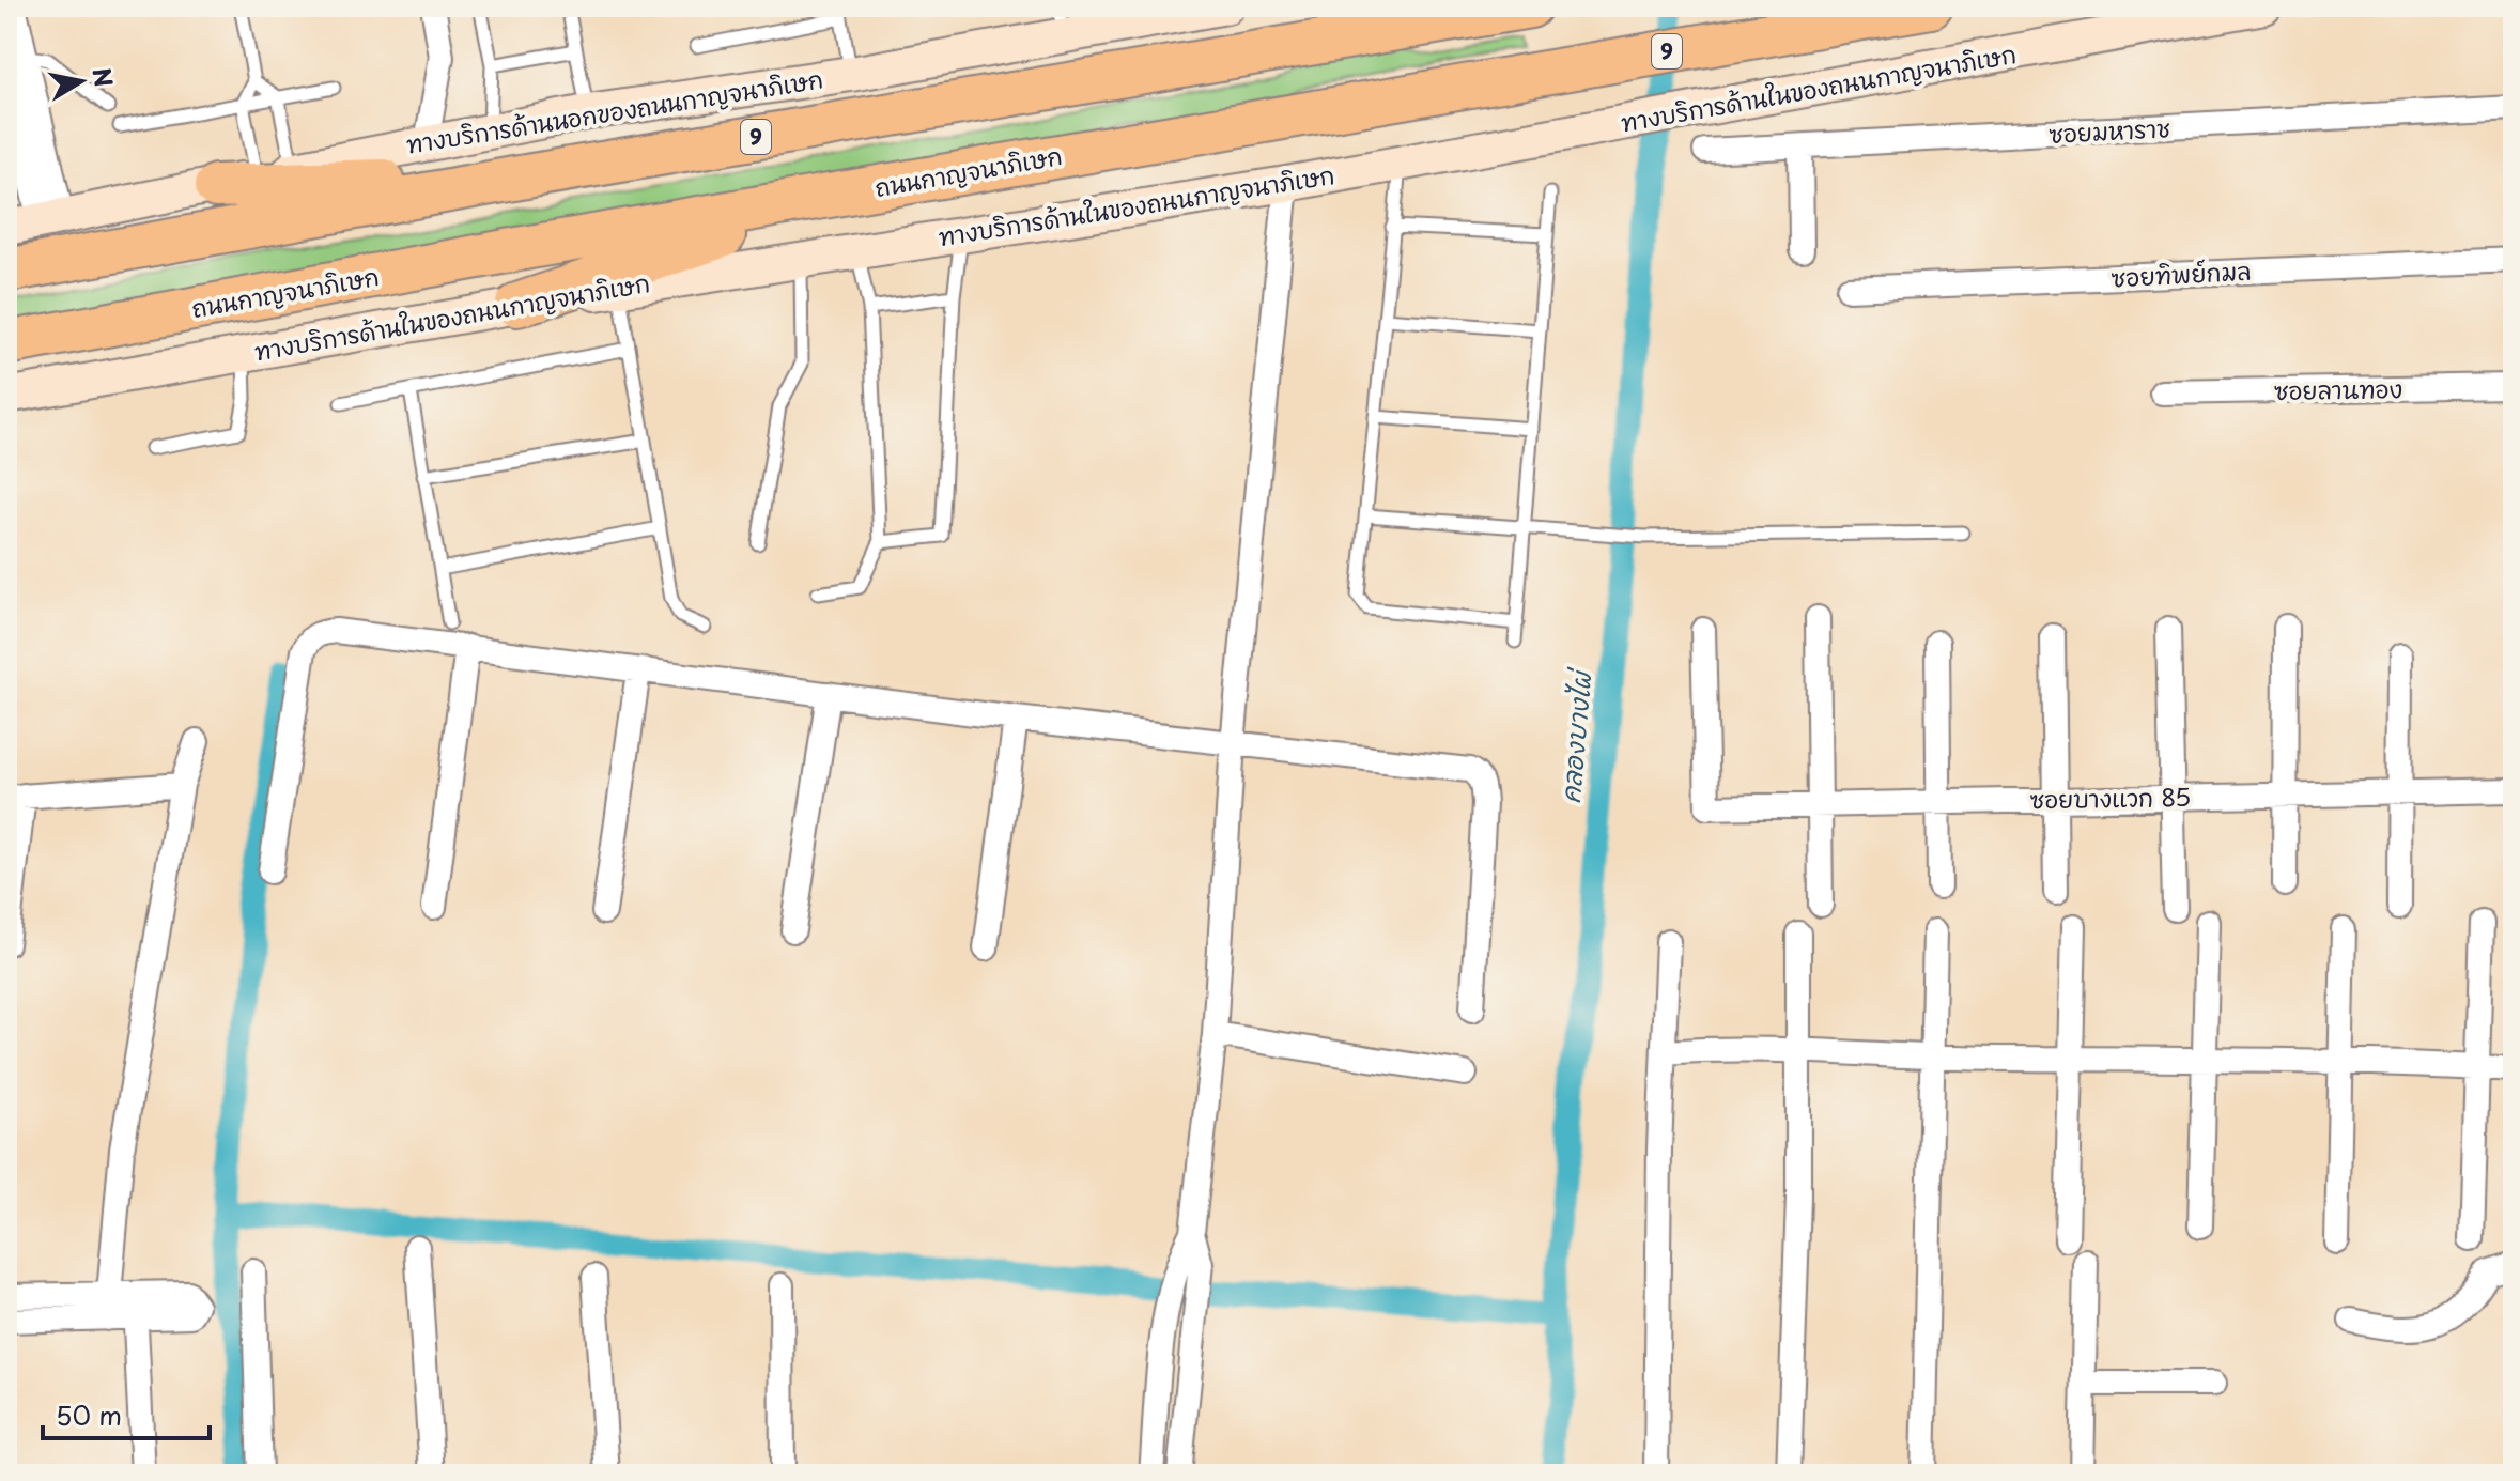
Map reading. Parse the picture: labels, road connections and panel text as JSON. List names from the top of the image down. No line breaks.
{"streets":{"highway":["9","ถนนกาญจนาภิเษก"],"main road":["ทางบริการด้านในของถนนกาญจนาภิเษก","ทางบริการด้านนอกของถนนกาญจนาภิเษก"],"street":["ซอยมหาราช","ซอยทิพย์กมล","ซอยลานทอง","ซอยบางแวก 85"]},"water":["คลองบางไผ่"],"scale_bar":"50 m","north":"right"}
